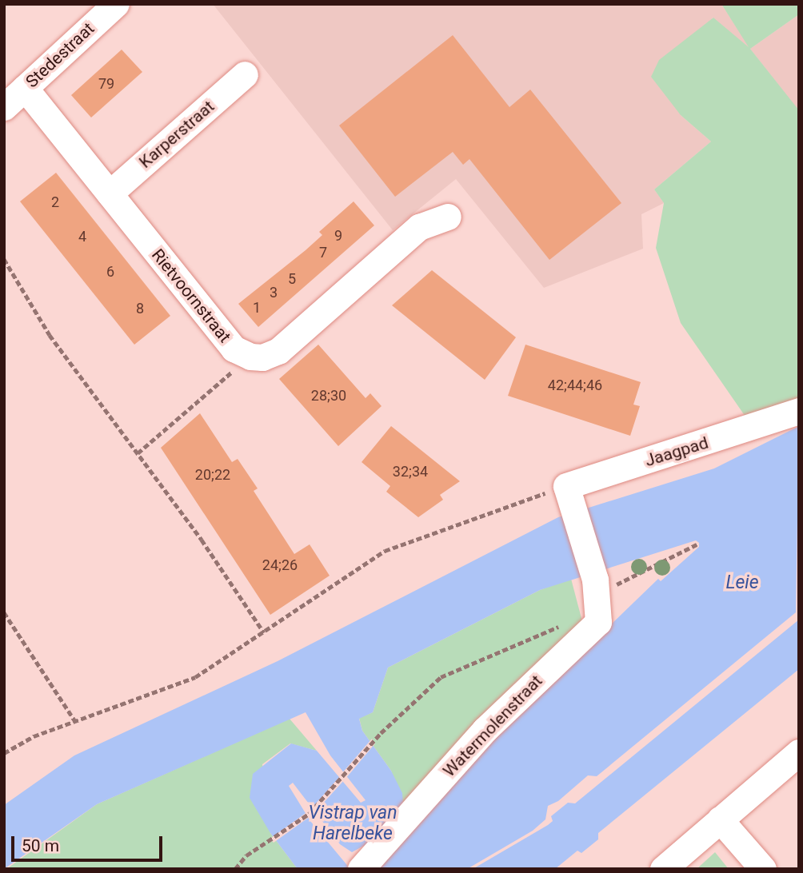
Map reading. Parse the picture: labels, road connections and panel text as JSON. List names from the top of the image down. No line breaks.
{"streets":{"street":["Stedestraat","Karperstraat","Rietvoornstraat","Jaagpad","Watermolenstraat"]},"crossings":[["Stedestraat","Rietvoornstraat"],["Karperstraat","Rietvoornstraat"]],"water":["Leie","Vistrap van Harelbeke"],"house_numbers":["79","2","9","4","7","6","5","3","1","8","42;44;46","28;30","32;34","20;22","24;26"],"scale_bar":"50 m"}
